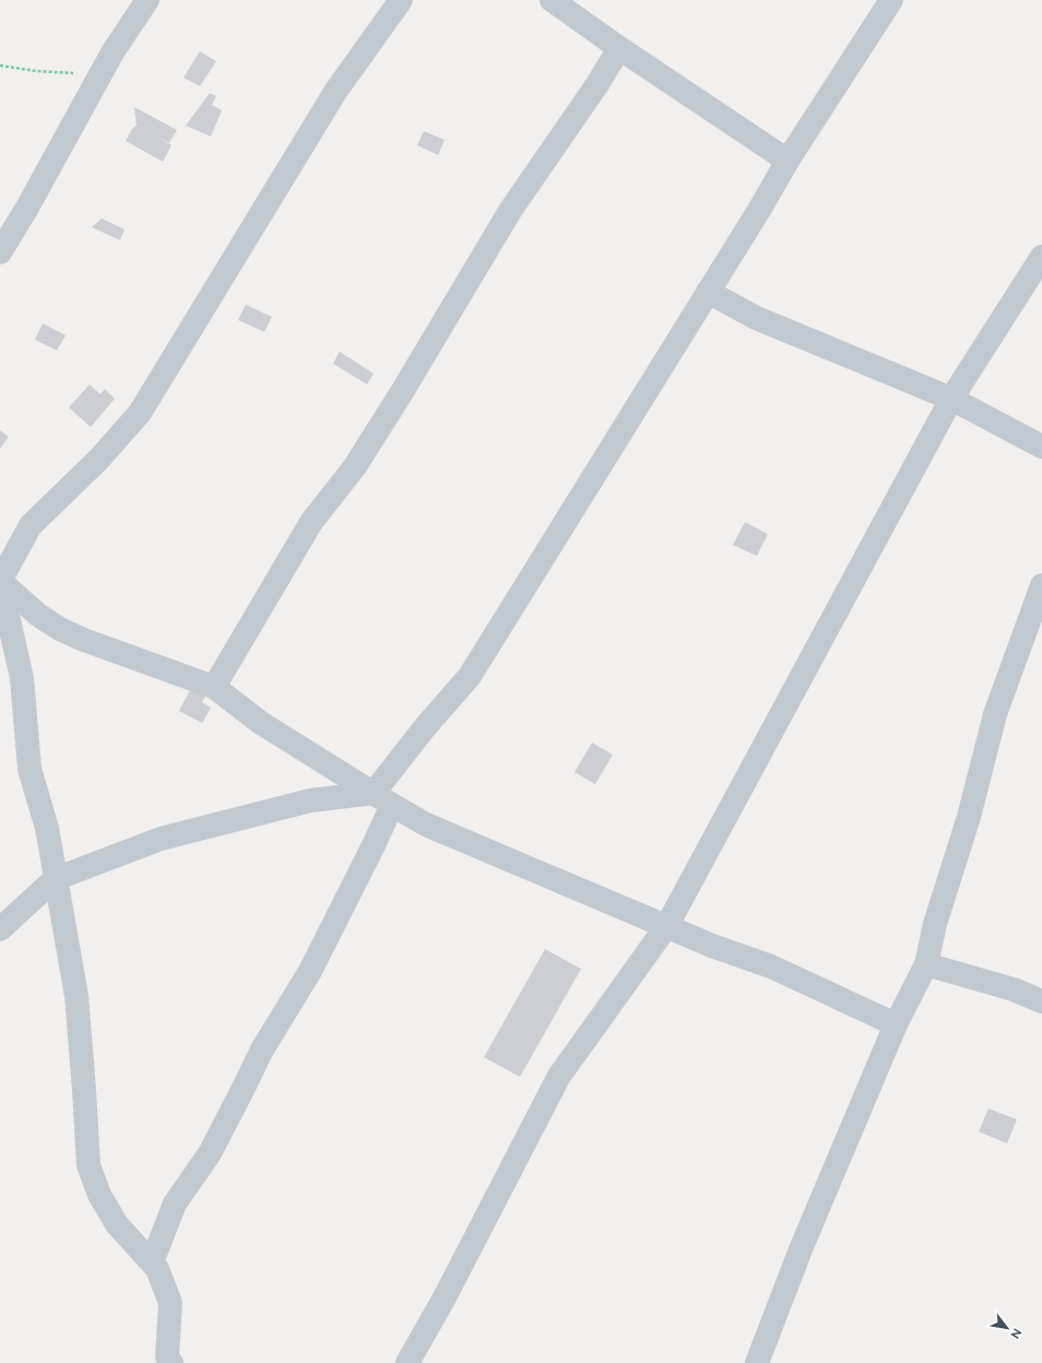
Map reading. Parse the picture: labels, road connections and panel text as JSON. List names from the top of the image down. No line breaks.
{"north":"bottom right"}
